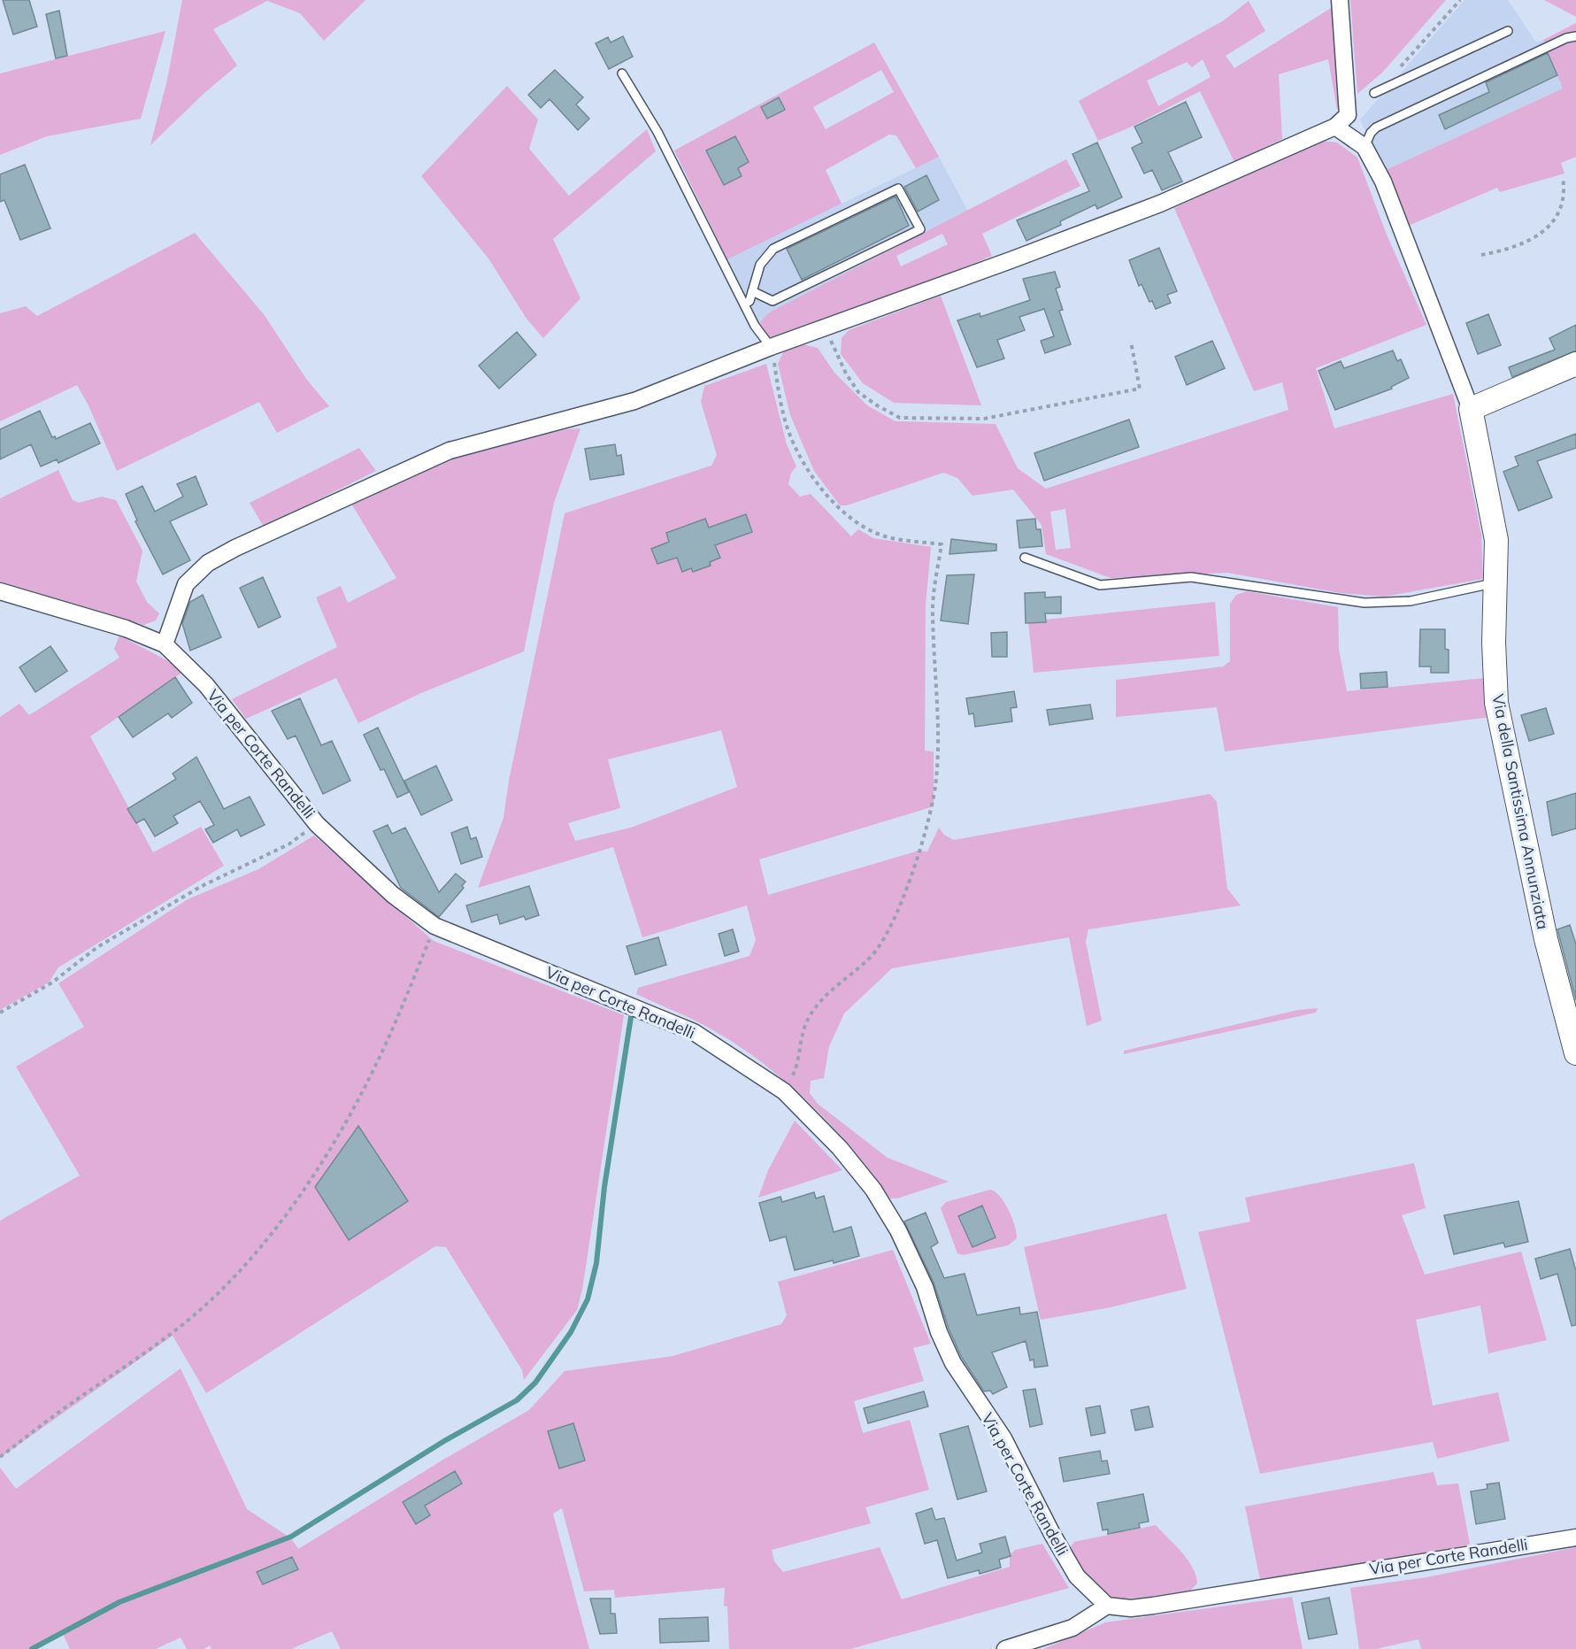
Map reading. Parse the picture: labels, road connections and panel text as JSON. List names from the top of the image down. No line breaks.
{"streets":{"street":["Via per Corte Randelli","Via della Santissima Annunziata"]}}
